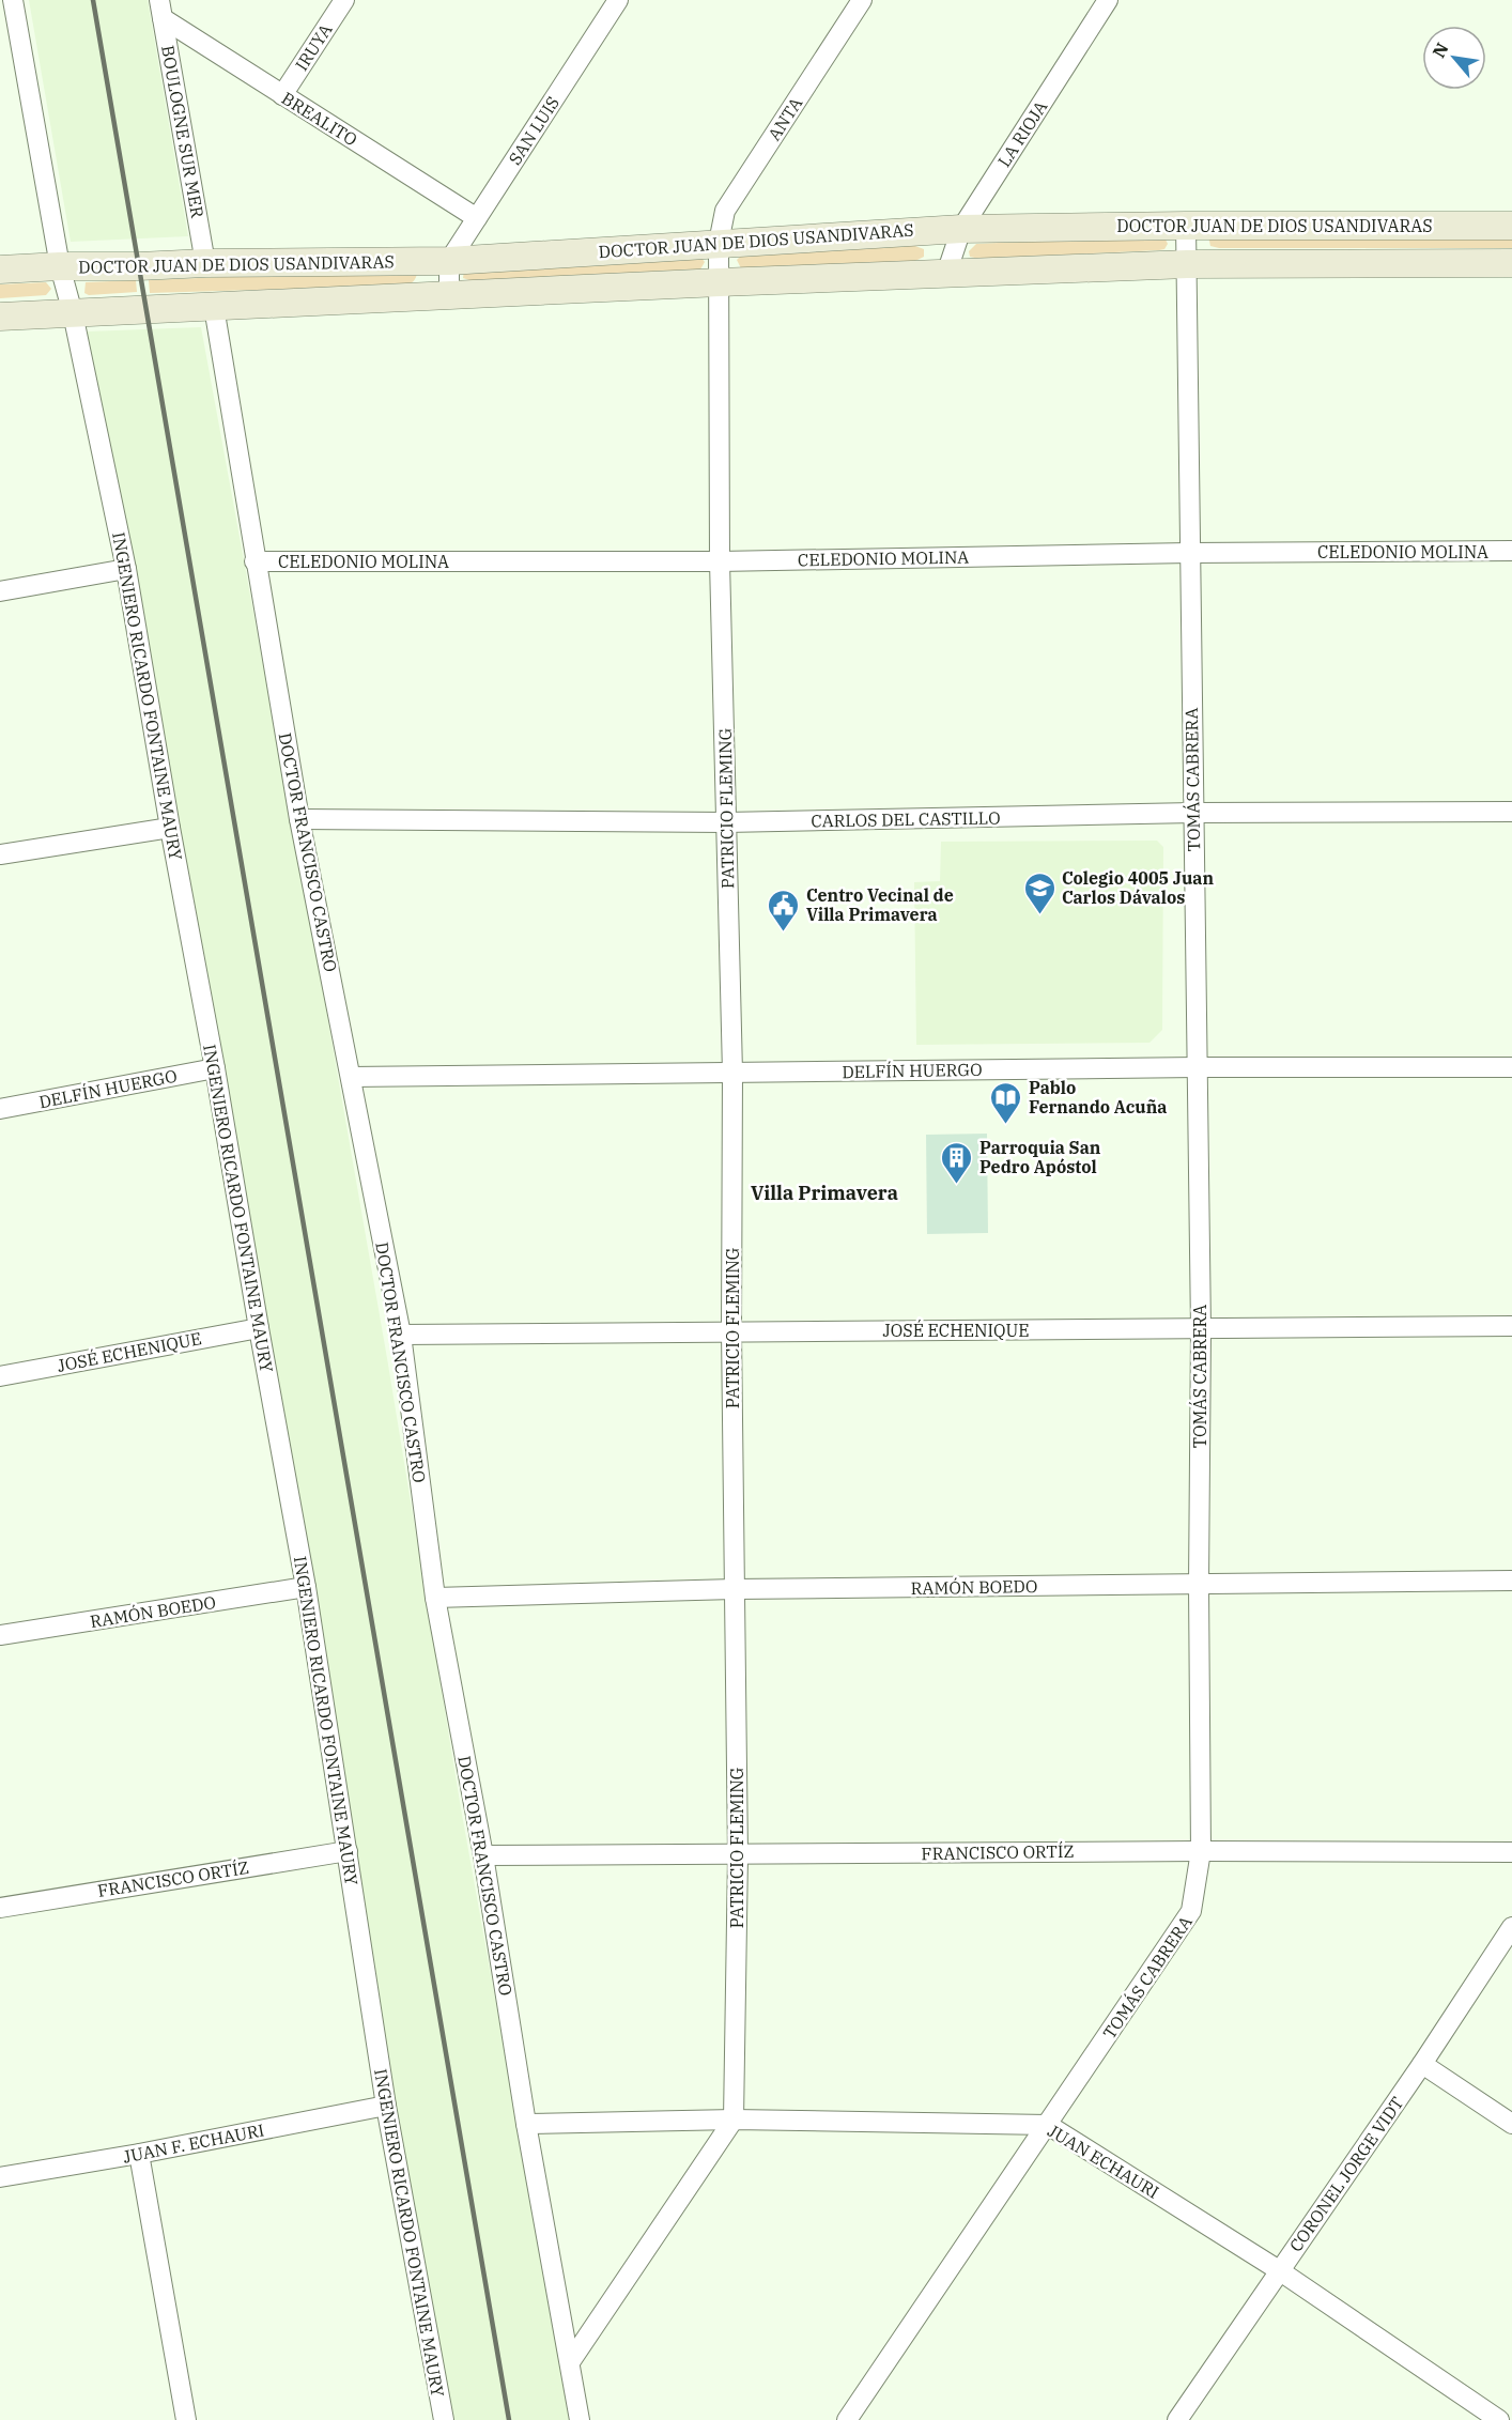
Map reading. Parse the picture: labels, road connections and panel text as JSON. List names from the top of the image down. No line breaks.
{"streets":{"main road":["DOCTOR JUAN DE DIOS USANDIVARAS"],"street":["IRUYA","BREALITO","ANTA","SAN LUIS","BOULOGNE SUR MER","LA RIOJA","CELEDONIO MOLINA","INGENIERO RICARDO FONTAINE MAURY","TOMÁS CABRERA","PATRICIO FLEMING","CARLOS DEL CASTILLO","DOCTOR FRANCISCO CASTRO","DELFÍN HUERGO","JOSÉ ECHENIQUE","RAMÓN BOEDO","FRANCISCO ORTÍZ","JUAN F. ECHAURI","JUAN ECHAURI","CORONEL JORGE VIDT"]},"crossings":[["IRUYA","BREALITO"],["BREALITO","SAN LUIS"],["BREALITO","BOULOGNE SUR MER"],["ANTA","DOCTOR JUAN DE DIOS USANDIVARAS"],["ANTA","PATRICIO FLEMING"],["SAN LUIS","DOCTOR JUAN DE DIOS USANDIVARAS"],["BOULOGNE SUR MER","DOCTOR JUAN DE DIOS USANDIVARAS"],["LA RIOJA","DOCTOR JUAN DE DIOS USANDIVARAS"],["DOCTOR JUAN DE DIOS USANDIVARAS","INGENIERO RICARDO FONTAINE MAURY"],["DOCTOR JUAN DE DIOS USANDIVARAS","TOMÁS CABRERA"],["DOCTOR JUAN DE DIOS USANDIVARAS","PATRICIO FLEMING"],["CELEDONIO MOLINA","TOMÁS CABRERA"],["CELEDONIO MOLINA","PATRICIO FLEMING"],["CELEDONIO MOLINA","DOCTOR FRANCISCO CASTRO"],["INGENIERO RICARDO FONTAINE MAURY","DELFÍN HUERGO"],["INGENIERO RICARDO FONTAINE MAURY","JOSÉ ECHENIQUE"],["INGENIERO RICARDO FONTAINE MAURY","RAMÓN BOEDO"],["INGENIERO RICARDO FONTAINE MAURY","FRANCISCO ORTÍZ"],["INGENIERO RICARDO FONTAINE MAURY","JUAN F. ECHAURI"],["TOMÁS CABRERA","CARLOS DEL CASTILLO"],["TOMÁS CABRERA","DELFÍN HUERGO"],["TOMÁS CABRERA","JOSÉ ECHENIQUE"],["TOMÁS CABRERA","RAMÓN BOEDO"],["TOMÁS CABRERA","FRANCISCO ORTÍZ"],["TOMÁS CABRERA","JUAN ECHAURI"],["PATRICIO FLEMING","CARLOS DEL CASTILLO"],["PATRICIO FLEMING","DELFÍN HUERGO"],["PATRICIO FLEMING","JOSÉ ECHENIQUE"],["PATRICIO FLEMING","RAMÓN BOEDO"],["PATRICIO FLEMING","FRANCISCO ORTÍZ"],["PATRICIO FLEMING","JUAN ECHAURI"],["CARLOS DEL CASTILLO","DOCTOR FRANCISCO CASTRO"],["DOCTOR FRANCISCO CASTRO","DELFÍN HUERGO"],["DOCTOR FRANCISCO CASTRO","JOSÉ ECHENIQUE"],["DOCTOR FRANCISCO CASTRO","RAMÓN BOEDO"],["DOCTOR FRANCISCO CASTRO","FRANCISCO ORTÍZ"],["DOCTOR FRANCISCO CASTRO","JUAN ECHAURI"],["JUAN ECHAURI","CORONEL JORGE VIDT"]],"districts":["Villa Primavera"],"places":{"school or university":["Colegio 4005 Juan Carlos Dávalos"],"public building":["Centro Vecinal de Villa Primavera"],"library":["Pablo Fernando Acuña"],"building":["Parroquia San Pedro Apóstol"]},"north":"top left"}
